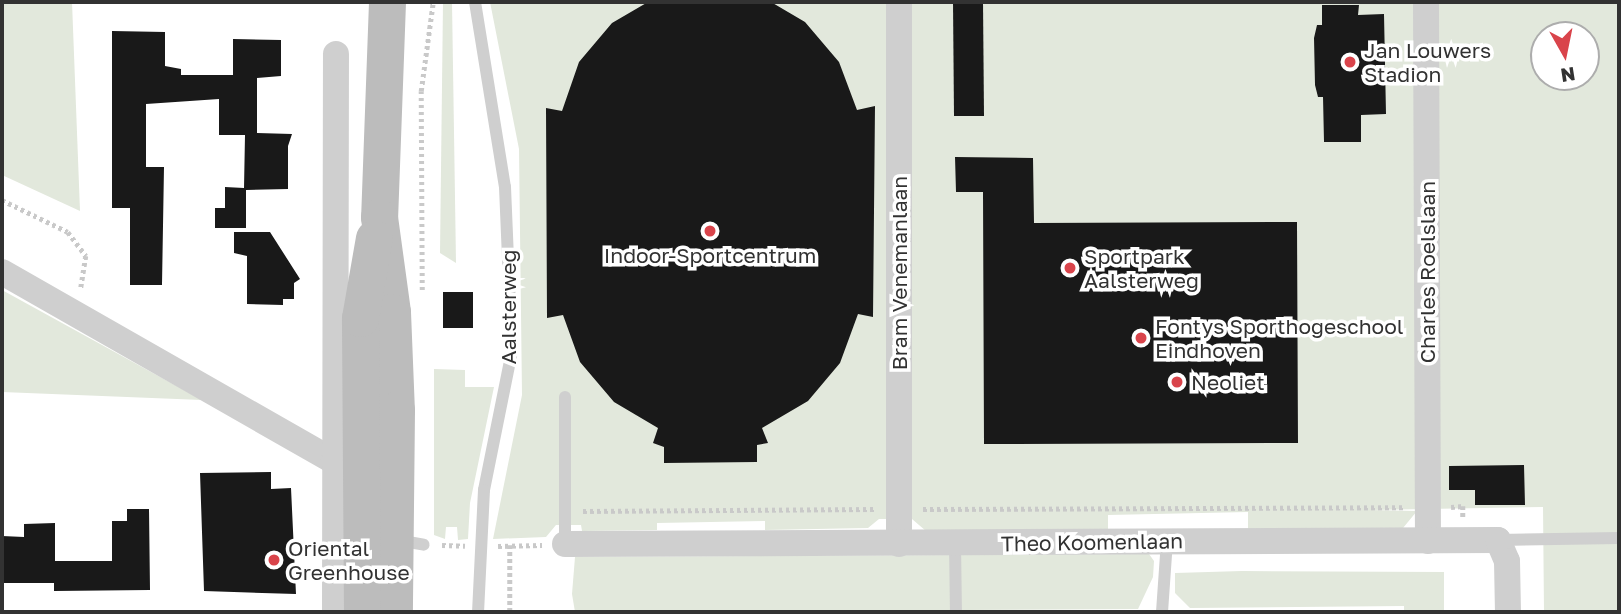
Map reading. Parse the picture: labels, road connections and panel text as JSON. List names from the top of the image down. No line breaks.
{"streets":{"street":["Charles Roelslaan","Bram Venemanlaan","Theo Koomenlaan"],"lane":["Aalsterweg"]},"crossings":[["Charles Roelslaan","Theo Koomenlaan"],["Bram Venemanlaan","Theo Koomenlaan"]],"places":["Jan Louwers Stadion","Indoor-Sportcentrum","Sportpark Aalsterweg","Fontys Sporthogeschool Eindhoven","Neoliet","Oriental Greenhouse"],"north":"bottom"}
